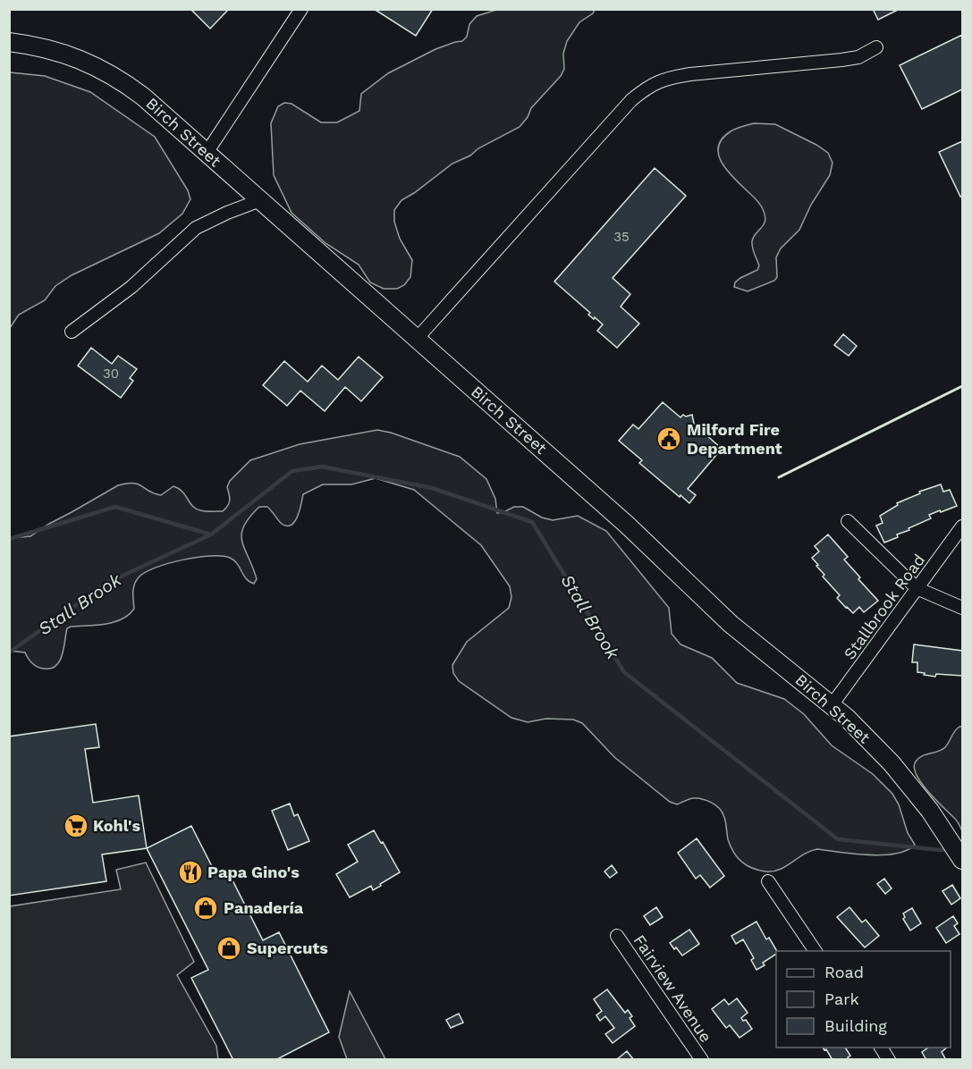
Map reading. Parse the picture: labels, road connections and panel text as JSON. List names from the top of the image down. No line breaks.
{"streets":{"street":["Birch Street","Stallbrook Road","Fairview Avenue"]},"crossings":[["Birch Street","Stallbrook Road"]],"water":["Stall Brook"],"places":{"public building":["Milford Fire Department"],"supermarket":["Kohl's"],"restaurant":["Papa Gino's"],"shop":["Panadería","Supercuts"]},"house_numbers":["35","30"],"legend":["Road","Park","Building"]}
